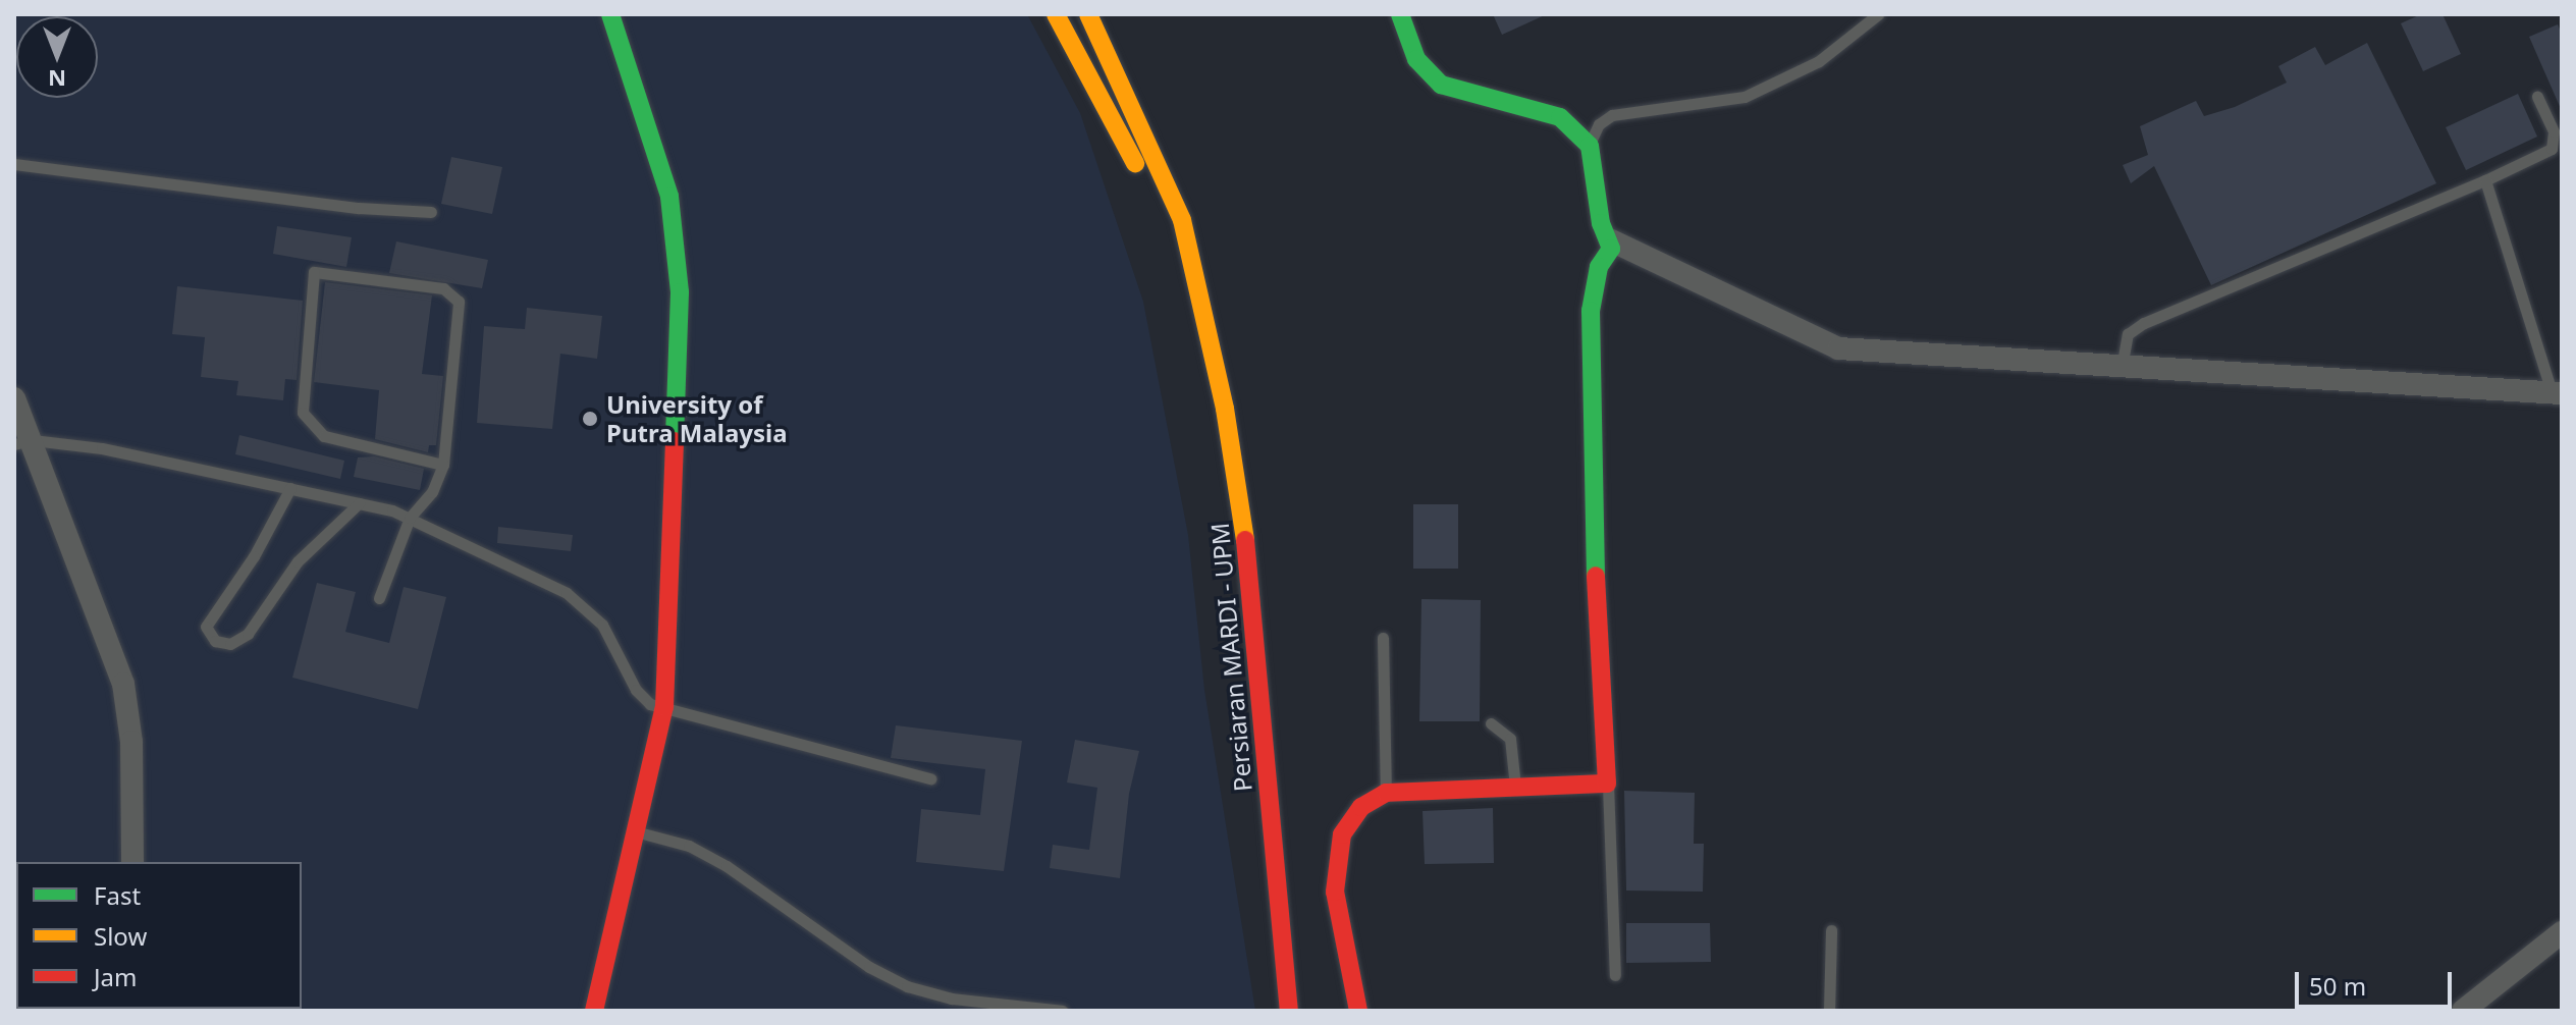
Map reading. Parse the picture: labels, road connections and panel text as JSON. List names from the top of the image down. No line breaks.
{"streets":{"street":["Persiaran MARDI - UPM"]},"places":["University of Putra Malaysia"],"legend":["Fast","Slow","Jam"],"scale_bar":"50 m","north":"bottom"}
